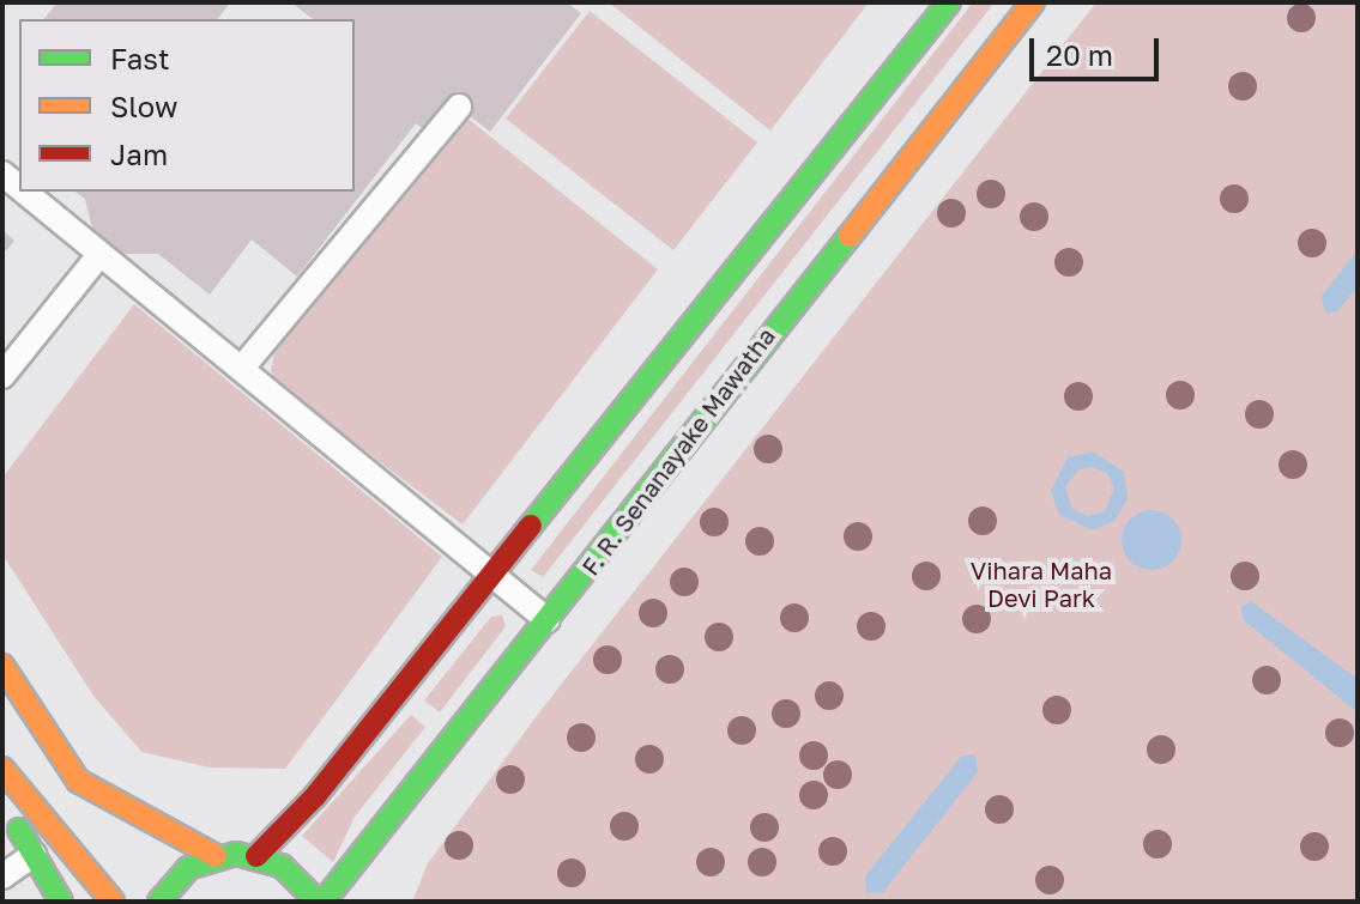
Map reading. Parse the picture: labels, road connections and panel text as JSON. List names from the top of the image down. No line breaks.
{"streets":{"main road":["F. R. Senanayake Mawatha"]},"parks":["Vihara Maha Devi Park"],"legend":["Fast","Slow","Jam"],"scale_bar":"20 m"}
